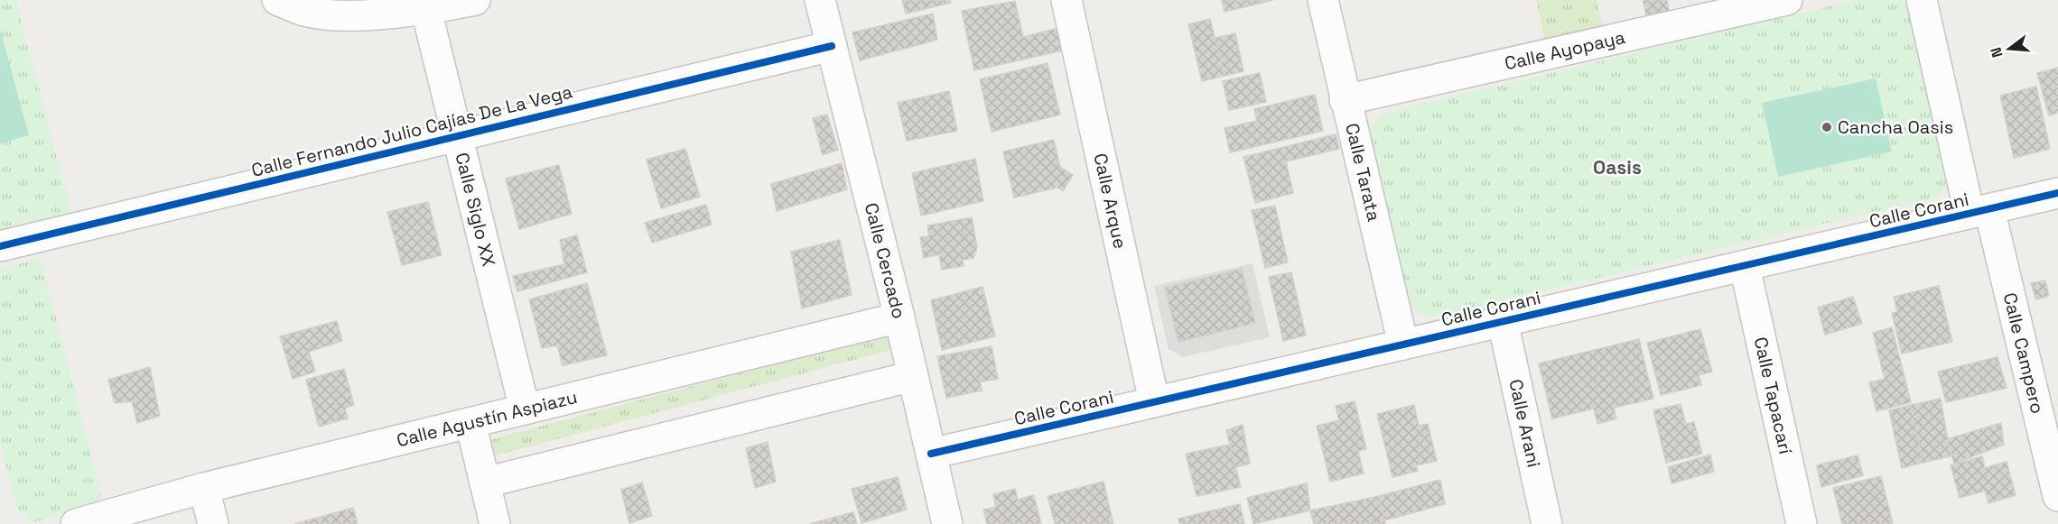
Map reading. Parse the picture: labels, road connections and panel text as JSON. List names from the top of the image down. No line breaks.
{"streets":{"street":["Calle Ayopaya","Calle Fernando Julio Cajías De La Vega","Calle Tarata","Calle Arque","Calle Siglo XX","Calle Corani","Calle Cercado","Calle Campero","Calle Tapacarí","Calle Agustín Aspiazu","Calle Arani"]},"crossings":[["Calle Ayopaya","Calle Tarata"],["Calle Fernando Julio Cajías De La Vega","Calle Siglo XX"],["Calle Fernando Julio Cajías De La Vega","Calle Cercado"],["Calle Tarata","Calle Corani"],["Calle Arque","Calle Corani"],["Calle Siglo XX","Calle Agustín Aspiazu"],["Calle Corani","Calle Cercado"],["Calle Corani","Calle Campero"],["Calle Corani","Calle Tapacarí"],["Calle Corani","Calle Arani"],["Calle Cercado","Calle Agustín Aspiazu"]],"districts":["Oasis"],"places":["Cancha Oasis"],"north":"left"}
